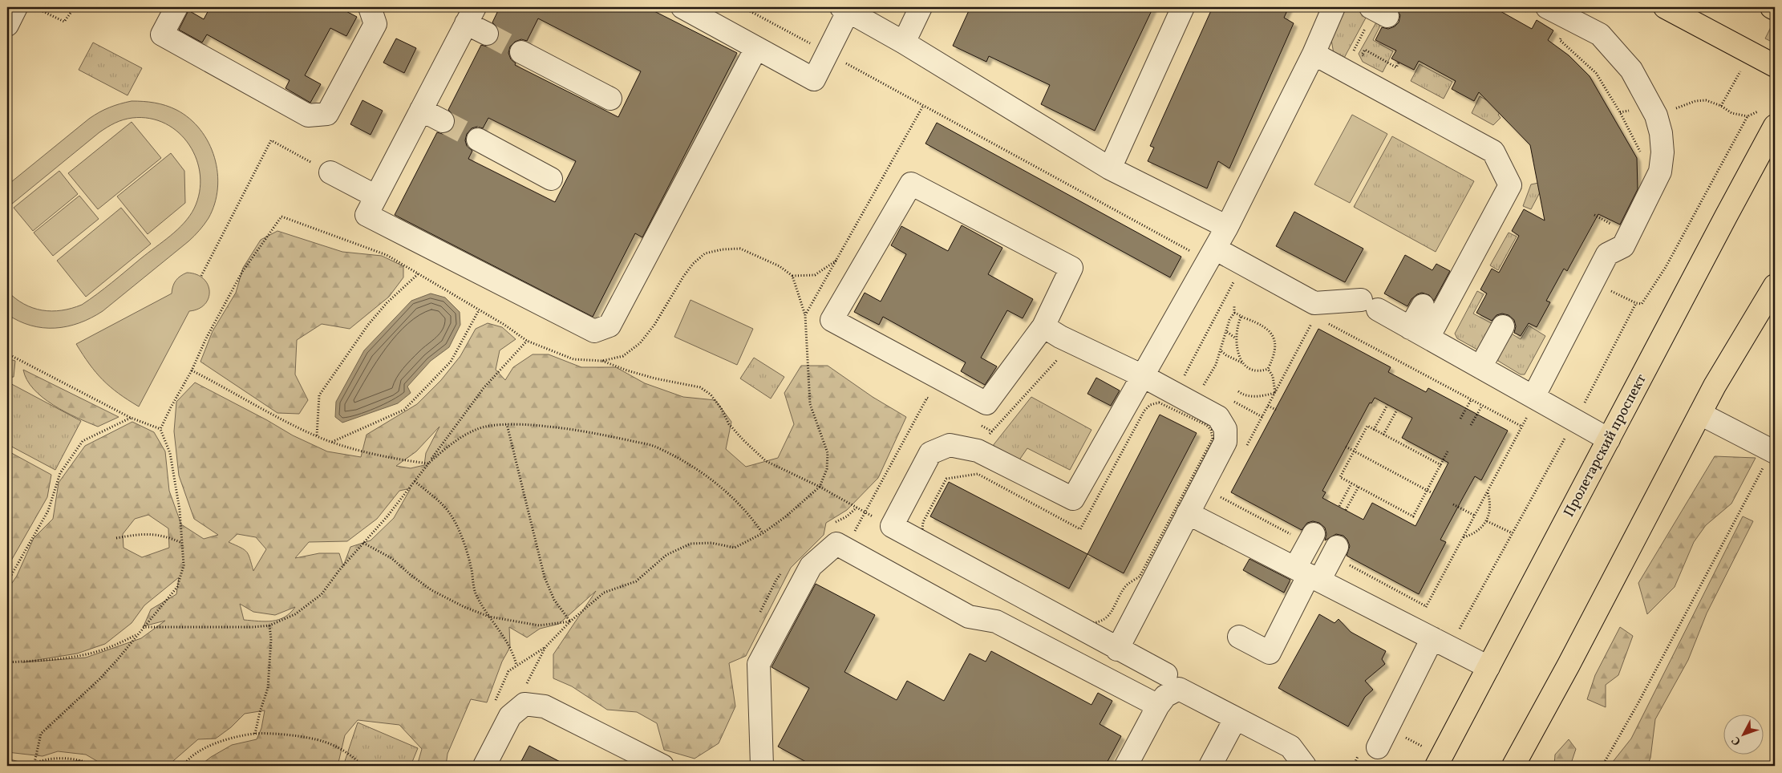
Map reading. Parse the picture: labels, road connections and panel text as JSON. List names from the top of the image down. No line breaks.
{"streets":{"main road":["Пролетарский проспект"]},"north":"bottom left"}
